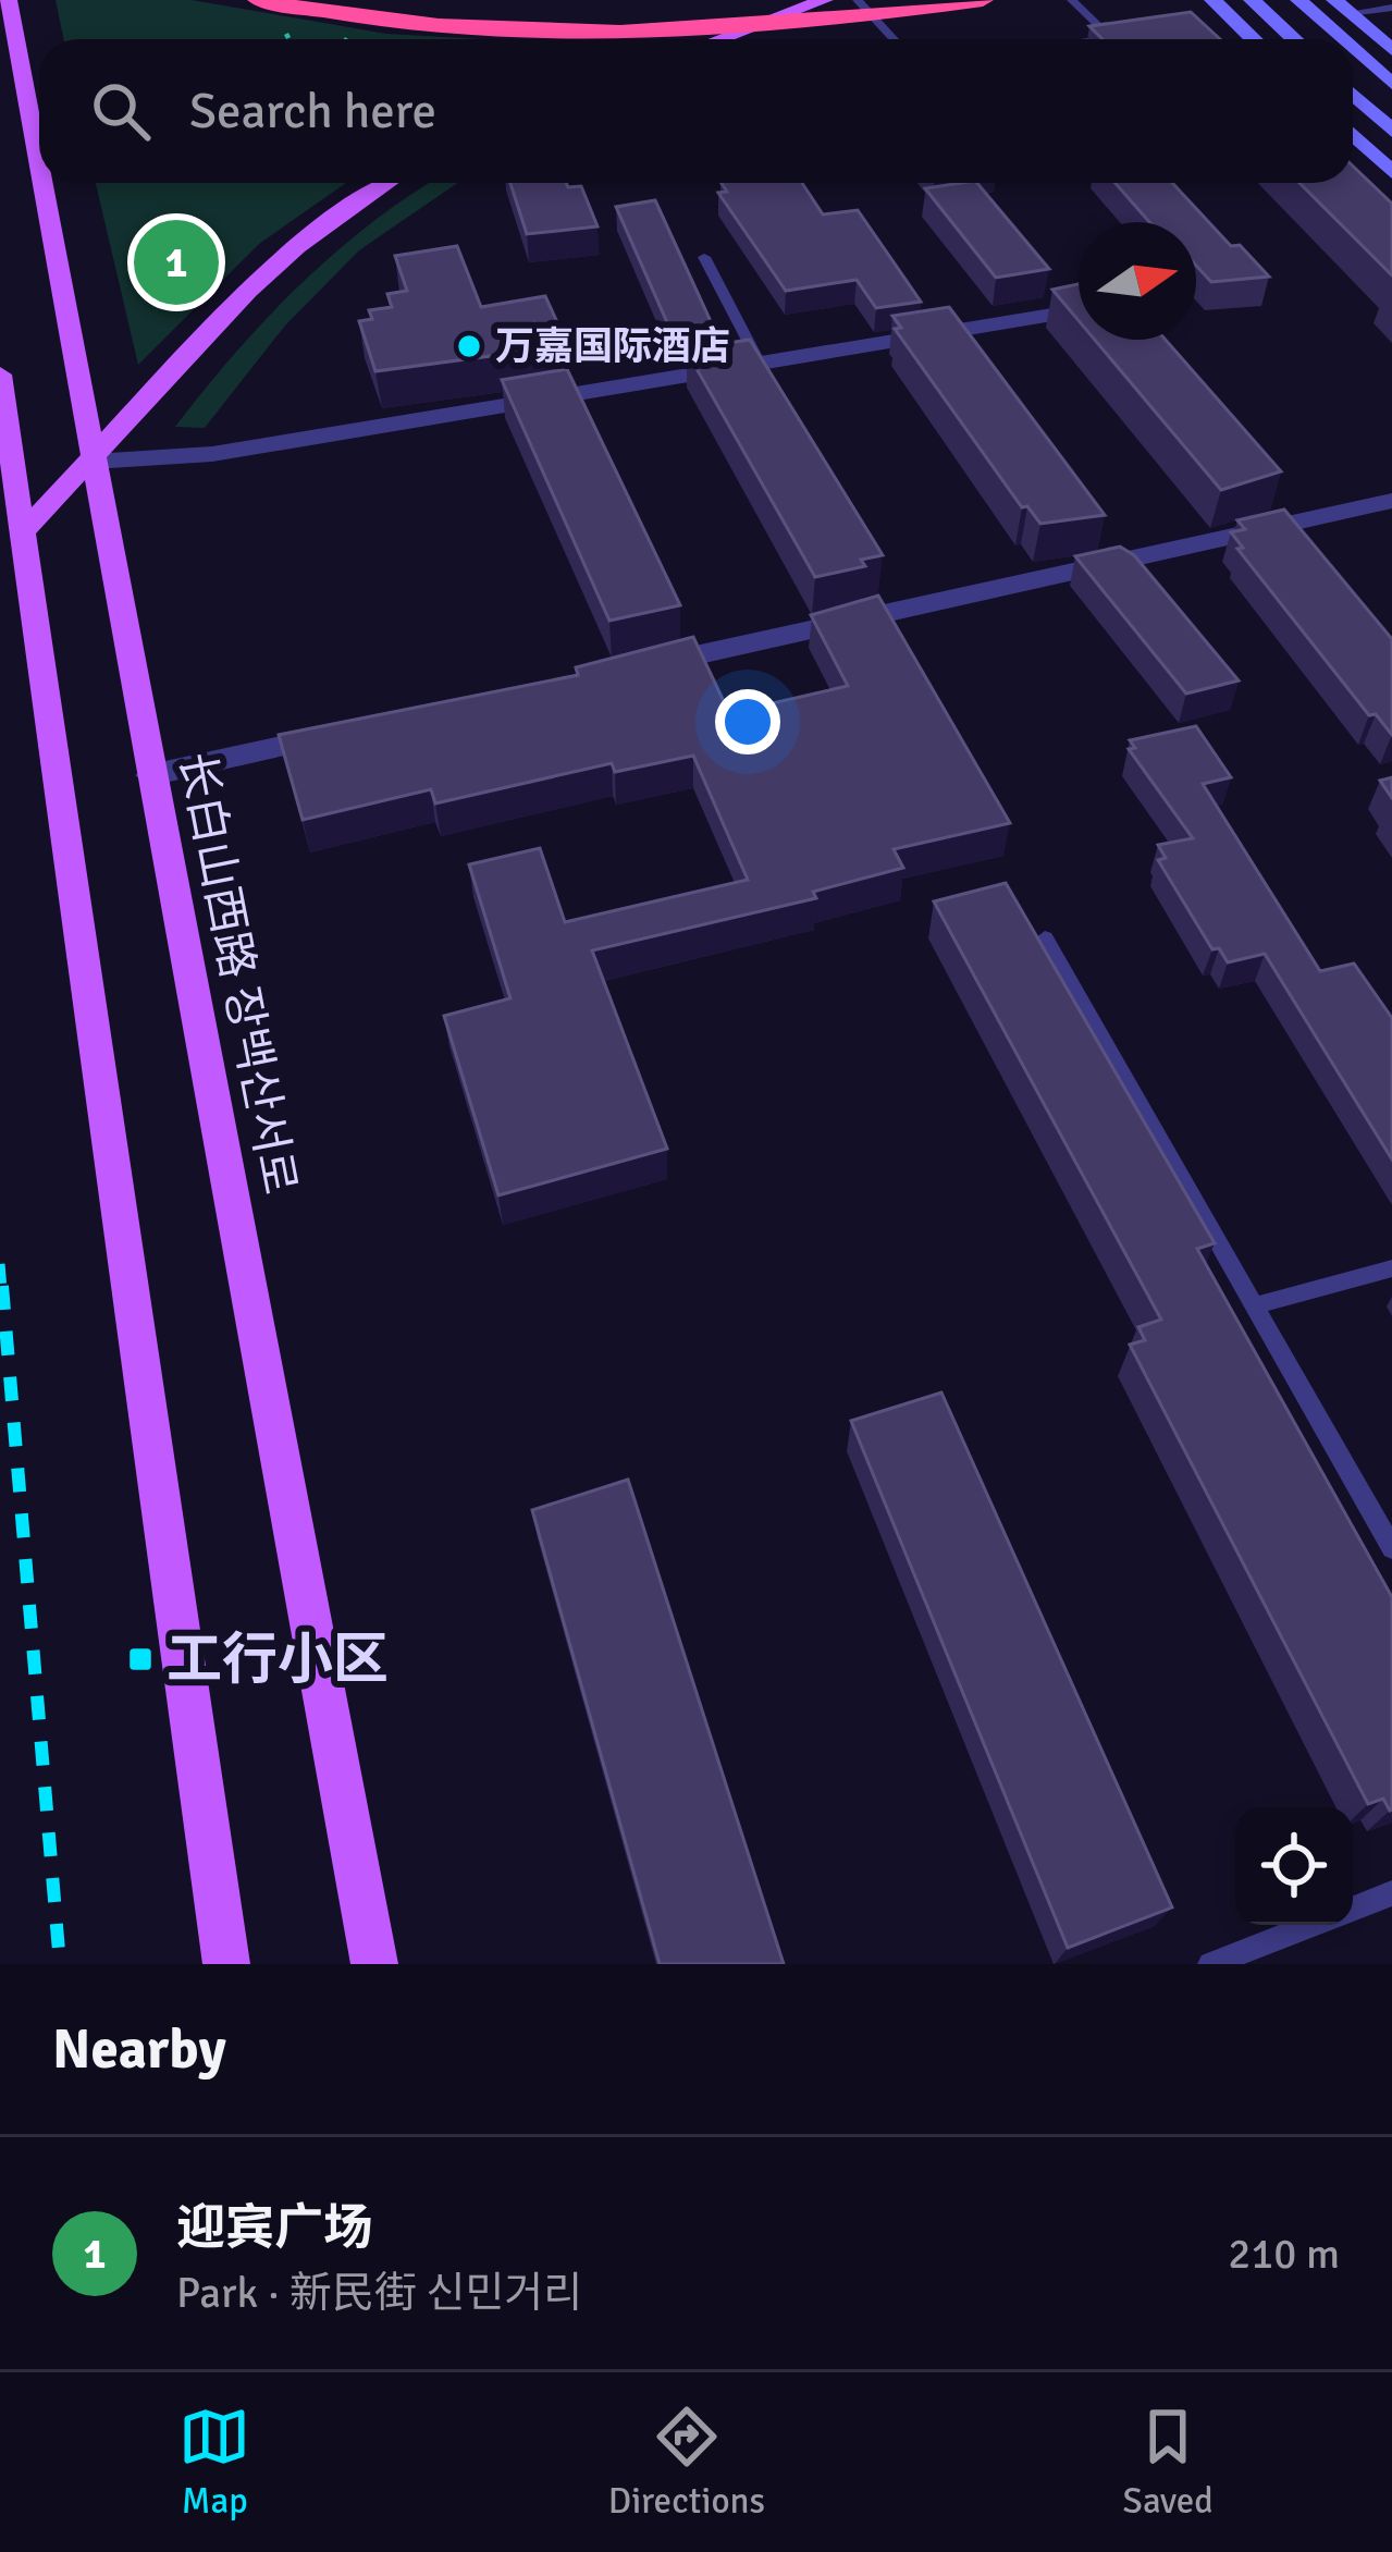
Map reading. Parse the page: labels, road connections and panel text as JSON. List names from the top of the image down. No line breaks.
{"streets":{"main road":["长白山西路 장백산서로"]},"places":{"other":["万嘉国际酒店"],"transit":["工行小区"]},"north":"right","page":{"search":"Search here","pins":"1","heading":"Nearby","list":[{"mark":"1","name":"迎宾广场","note":"Park · 新民街 신민거리","value":"210 m"}],"nav":["Map","Directions","Saved"]}}
